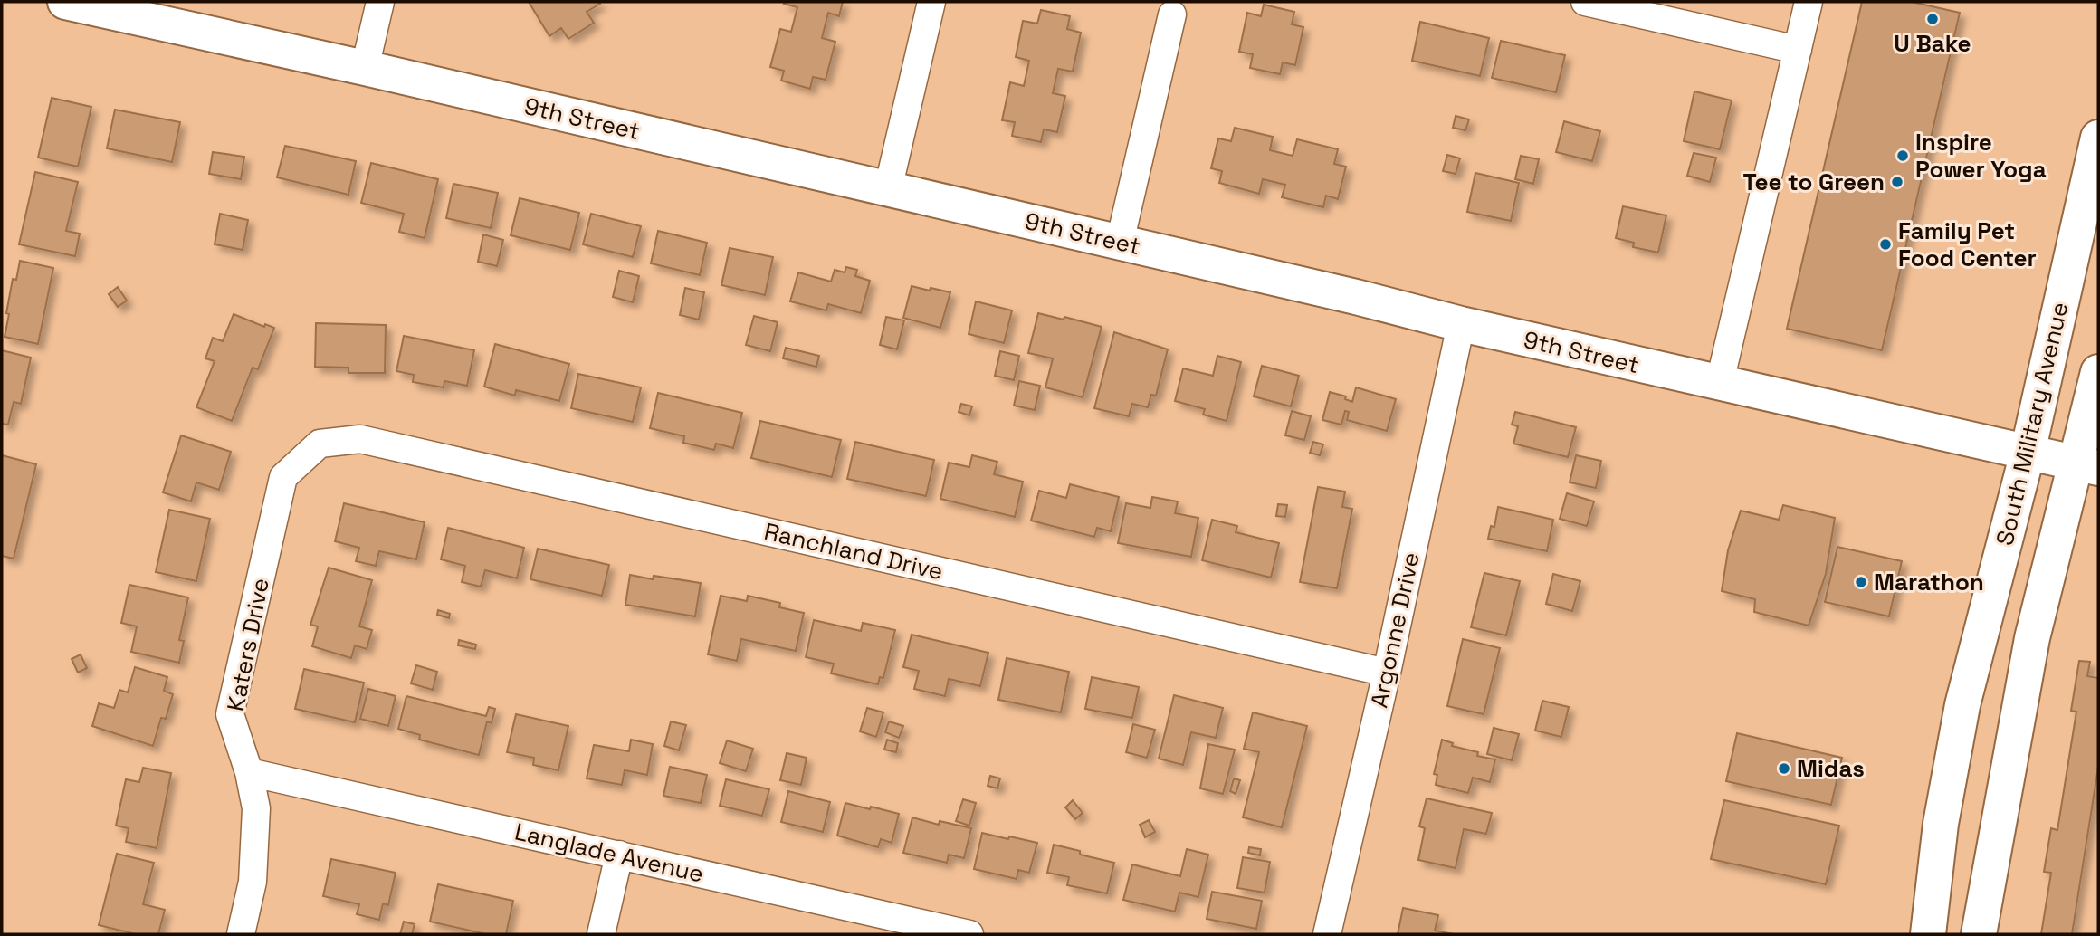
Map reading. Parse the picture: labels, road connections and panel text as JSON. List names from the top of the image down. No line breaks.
{"streets":{"street":["9th Street","South Military Avenue","Ranchland Drive","Argonne Drive","Katers Drive","Langlade Avenue"]},"crossings":[["9th Street","South Military Avenue"],["9th Street","Argonne Drive"],["Ranchland Drive","Argonne Drive"],["Ranchland Drive","Katers Drive"],["Katers Drive","Langlade Avenue"]],"places":["U Bake","Inspire Power Yoga","Tee to Green","Family Pet Food Center","Marathon","Midas"]}
